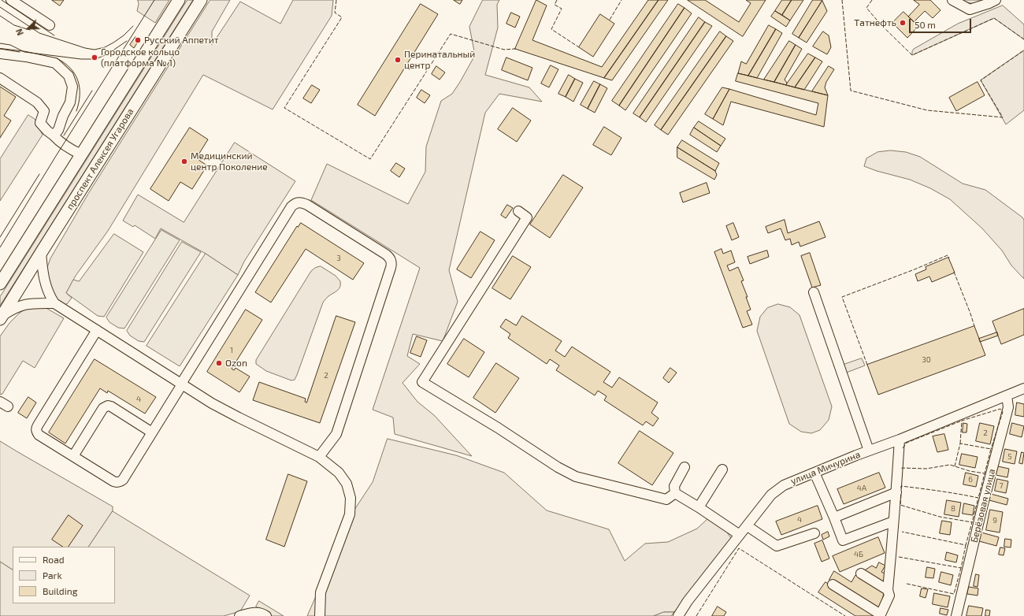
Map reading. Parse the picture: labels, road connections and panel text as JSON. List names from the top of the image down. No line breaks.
{"streets":{"main road":["проспект Алексея Угарова"],"street":["улица Мичурина","Берёзовая улица"]},"crossings":[["улица Мичурина","Берёзовая улица"]],"places":["Татнефть","Русский Аппетит","Городское кольцо (платформа № 1)","Перинатальный центр","Медицинский центр Поколение","Ozon"],"house_numbers":["3","1","30","2","4","2","5","6","7","4А","8","4","9","4Б"],"legend":["Road","Park","Building"],"scale_bar":"50 m","north":"bottom left"}
